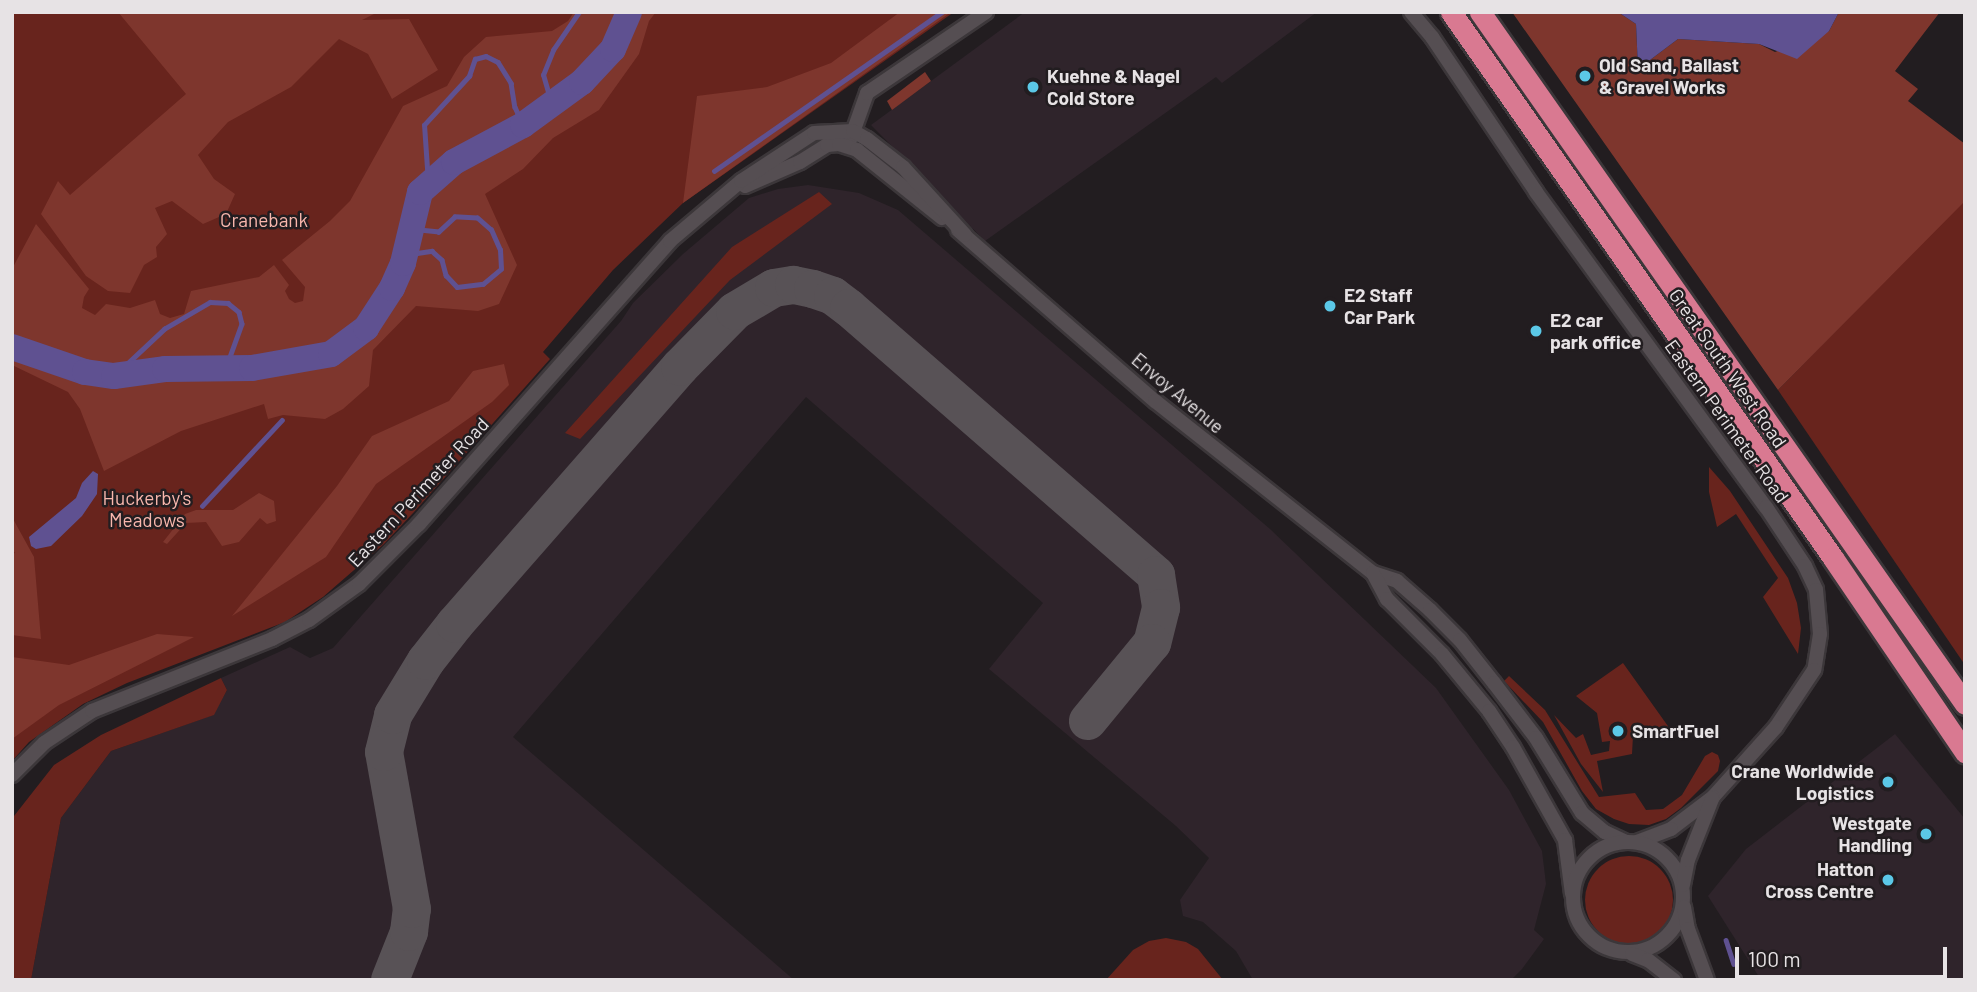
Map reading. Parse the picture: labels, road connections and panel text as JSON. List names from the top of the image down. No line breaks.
{"streets":{"highway":["Great South West Road"],"street":["Envoy Avenue","Eastern Perimeter Road"]},"crossings":[["Envoy Avenue","Eastern Perimeter Road"]],"parks":["Cranebank","Huckerby's Meadows"],"places":["Old Sand, Ballast & Gravel Works","Kuehne & Nagel Cold Store","E2 Staff Car Park","E2 car park office","SmartFuel","Crane Worldwide Logistics","Westgate Handling","Hatton Cross Centre"],"scale_bar":"100 m"}
